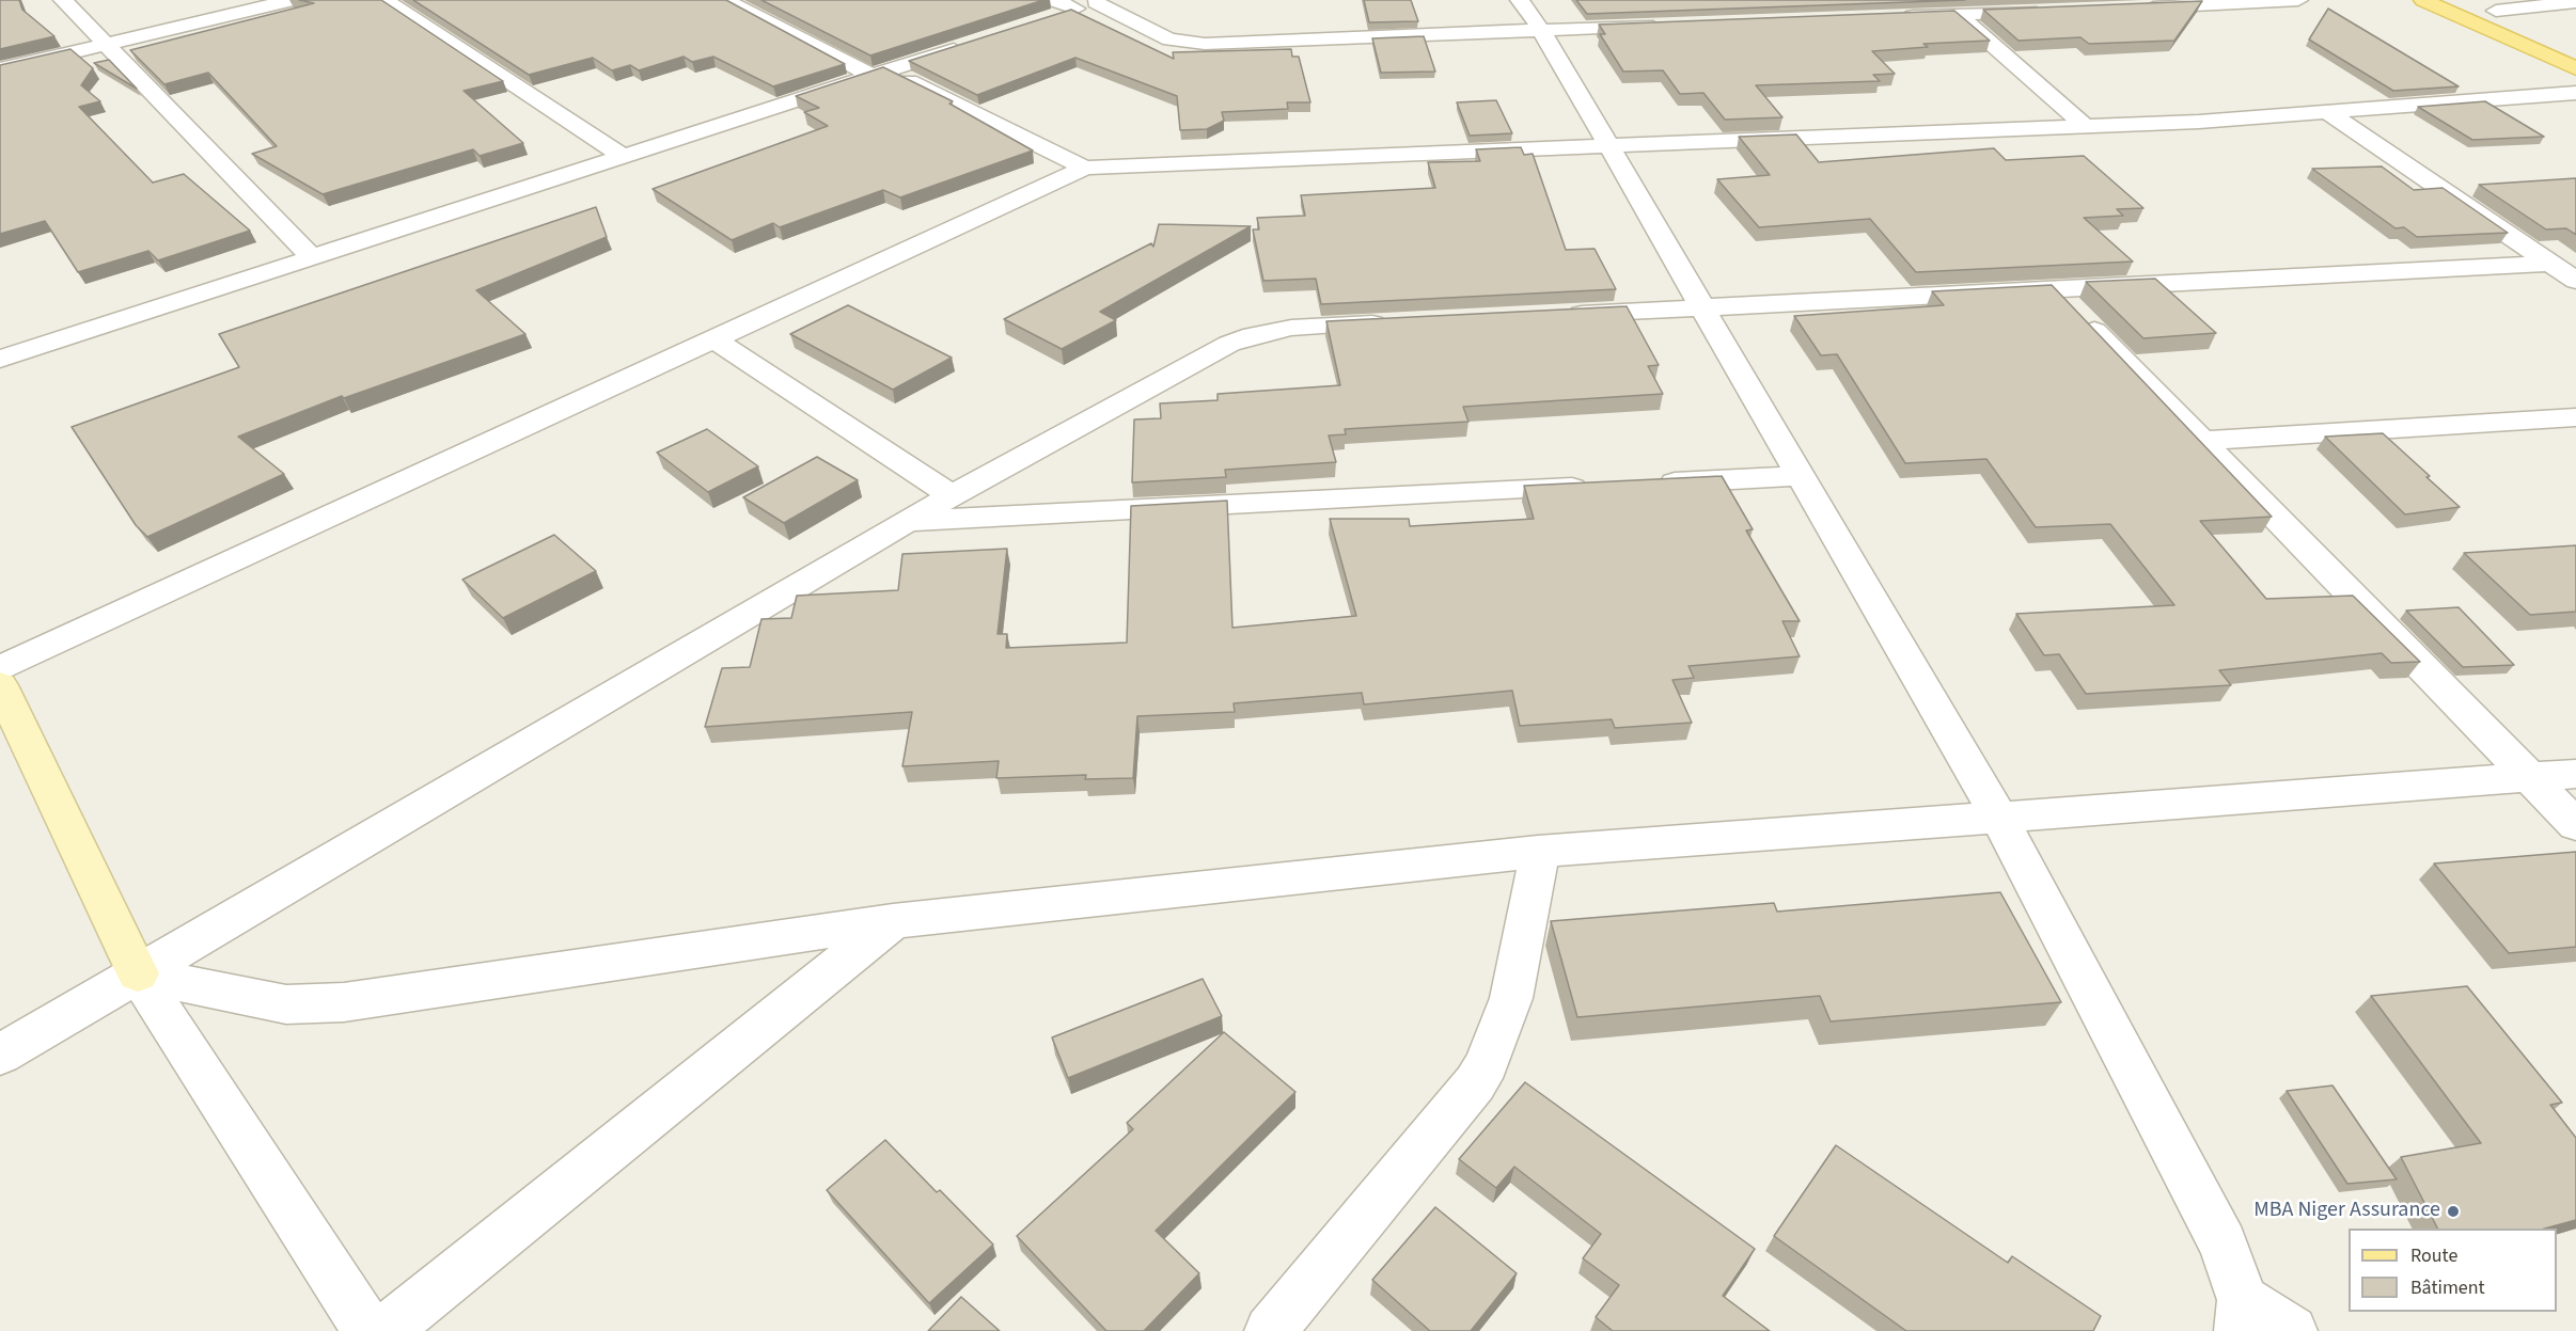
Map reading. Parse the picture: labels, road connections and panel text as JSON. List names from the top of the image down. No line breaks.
{"places":["MBA Niger Assurance"],"legend":["Route","Bâtiment"]}
